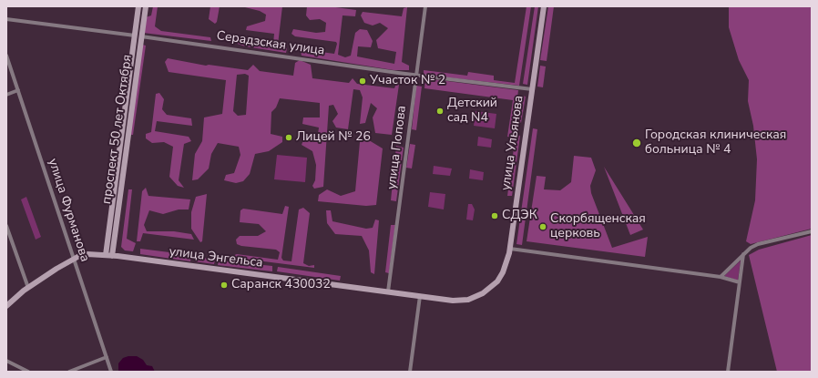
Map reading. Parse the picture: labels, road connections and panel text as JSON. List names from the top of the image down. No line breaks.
{"streets":{"main road":["Серадзская улица","проспект 50 лет Октября","улица Ульянова","улица Энгельса"],"street":["улица Попова","улица Фурманова"]},"crossings":[["Серадзская улица","проспект 50 лет Октября"],["Серадзская улица","улица Ульянова"],["Серадзская улица","улица Попова"],["проспект 50 лет Октября","улица Энгельса"],["улица Попова","улица Энгельса"],["улица Фурманова","улица Энгельса"]],"places":["Участок № 2","Детский сад N4","Лицей № 26","Городская клиническая больница № 4","СДЭК","Скорбященская церковь","Саранск 430032"]}
